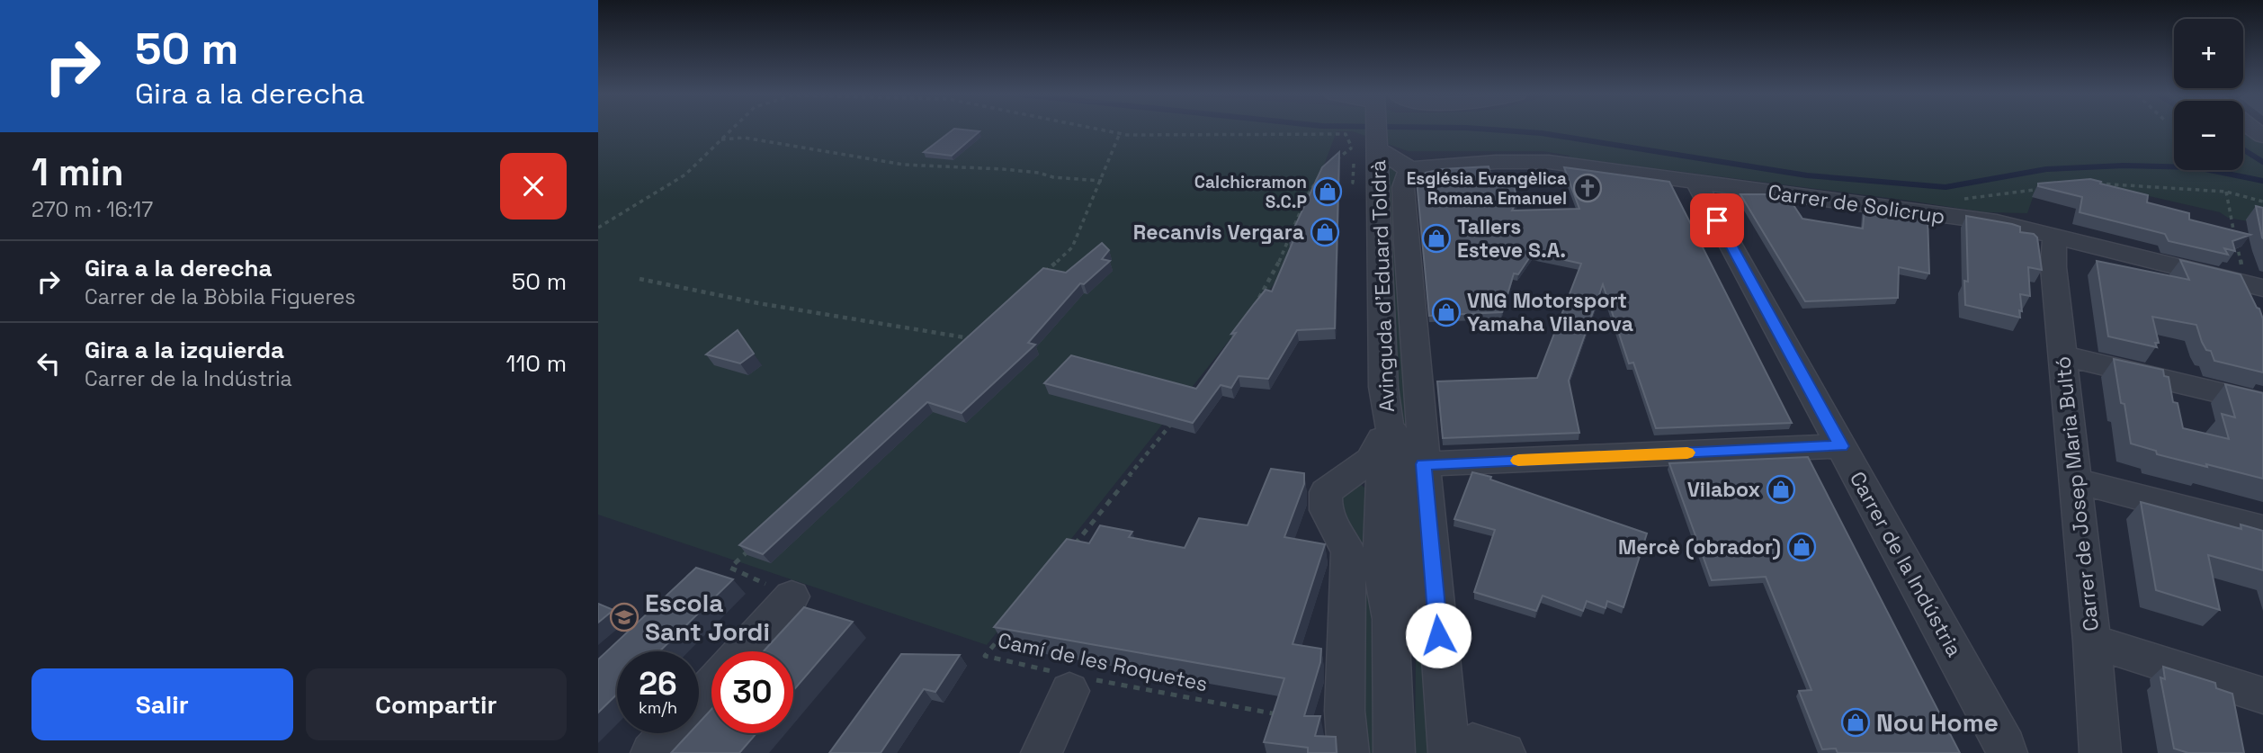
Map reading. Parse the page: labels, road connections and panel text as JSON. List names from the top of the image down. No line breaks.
{"streets":{"street":["Carrer de Solicrup","Avinguda d'Eduard Toldrà","Carrer de Josep Maria Bultó","Carrer de la Indústria"],"path":["Camí de les Roquetes"]},"crossings":[["Carrer de Solicrup","Avinguda d'Eduard Toldrà"],["Carrer de Solicrup","Carrer de Josep Maria Bultó"],["Carrer de Solicrup","Carrer de la Indústria"]],"places":{"church":["Església Evangèlica Romana Emanuel"],"shop":["Calchicramon S.C.P","Recanvis Vergara","Tallers Esteve S.A.","VNG Motorsport Yamaha Vilanova","Vilabox","Mercè (obrador)","Nou Home"],"school or university":["Escola Sant Jordi"]},"page":{"turn":["50 m","Gira a la derecha"],"map_buttons":["+","−"],"heading":["1 min","270 m · 16:17"],"list":[{"name":"Gira a la derecha","note":"Carrer de la Bòbila Figueres","value":"50 m"},{"name":"Gira a la izquierda","note":"Carrer de la Indústria","value":"110 m"}],"speed":"26 km/h","limit":"30","buttons":["Salir","Compartir"]}}
